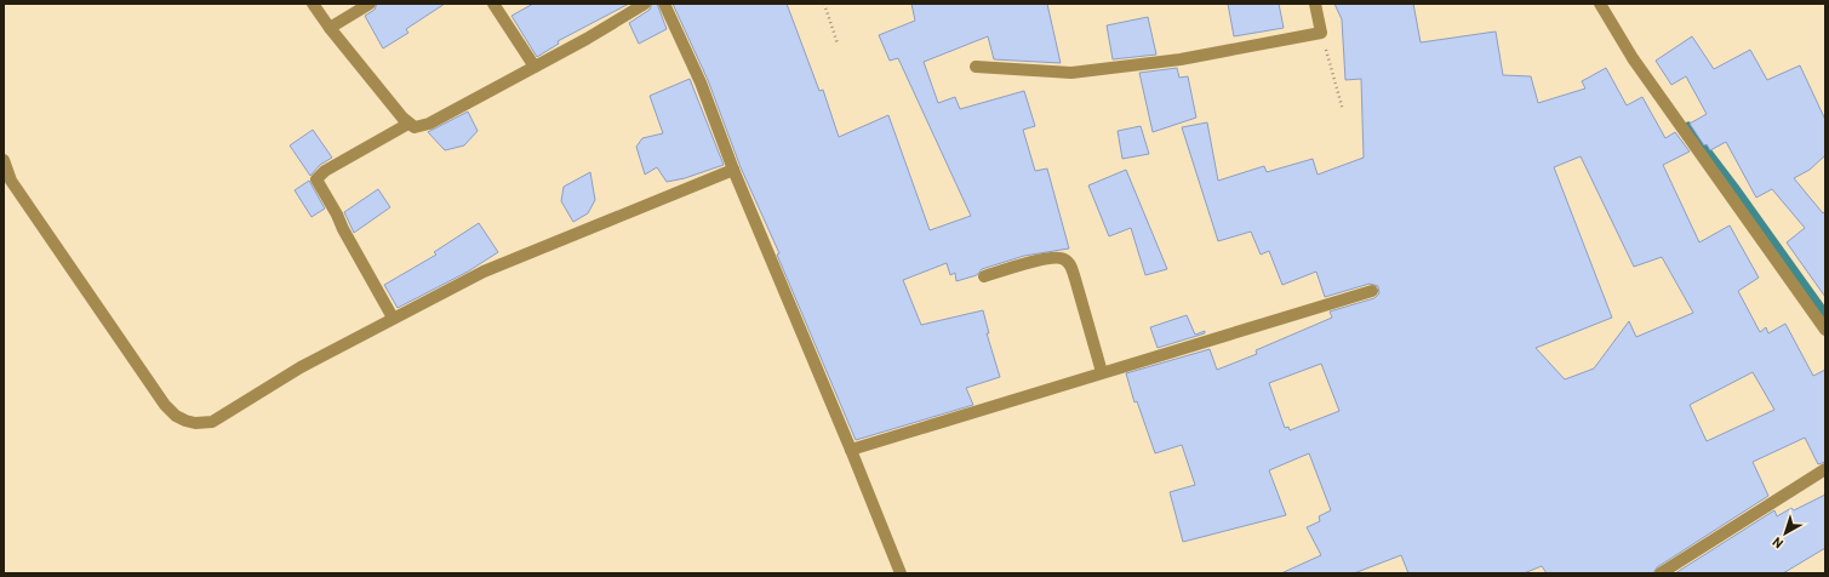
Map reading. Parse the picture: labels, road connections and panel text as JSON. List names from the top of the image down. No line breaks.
{"north":"bottom left"}
